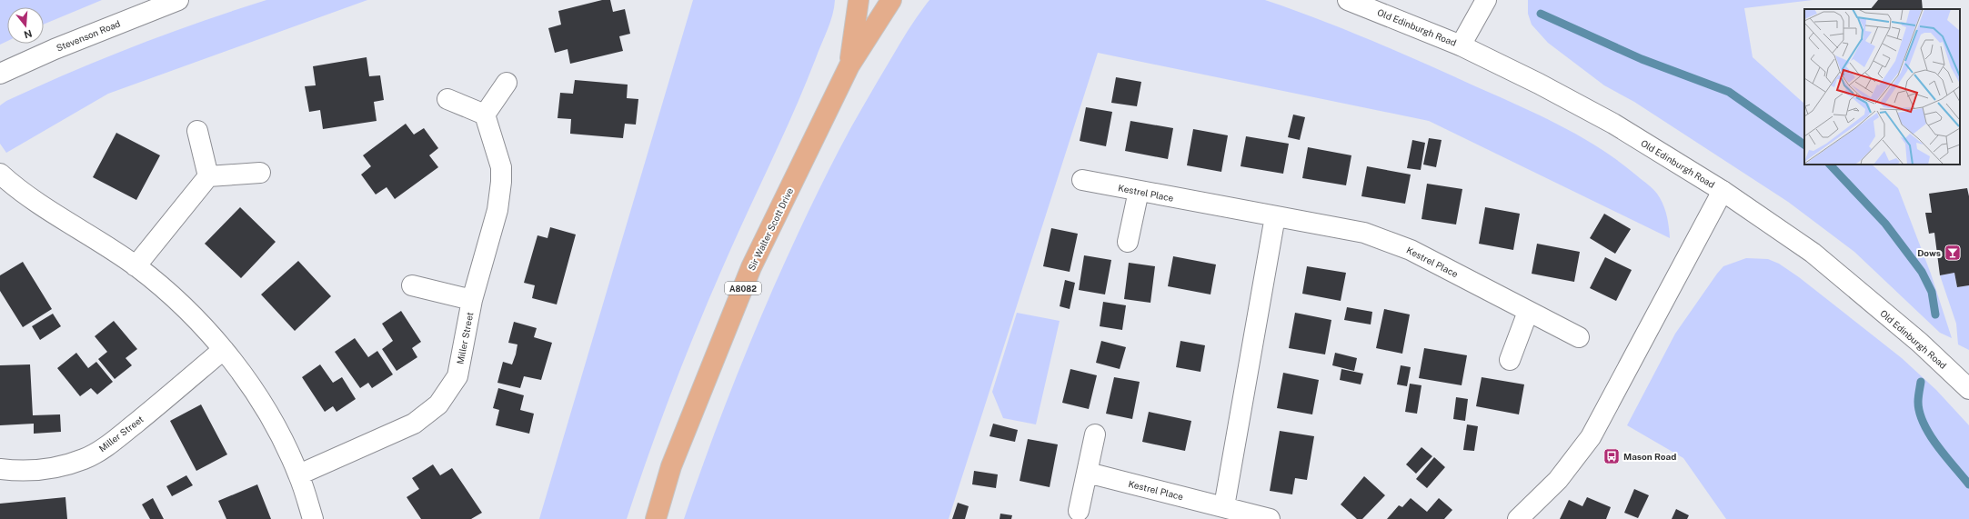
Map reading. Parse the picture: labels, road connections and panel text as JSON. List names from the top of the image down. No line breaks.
{"streets":{"main road":["Sir Walter Scott Drive","A8082"],"street":["Old Edinburgh Road","Stevenson Road","Kestrel Place","Miller Street"]},"places":{"bar":["Dows"],"bus stop":["Mason Road"]},"north":"bottom"}
